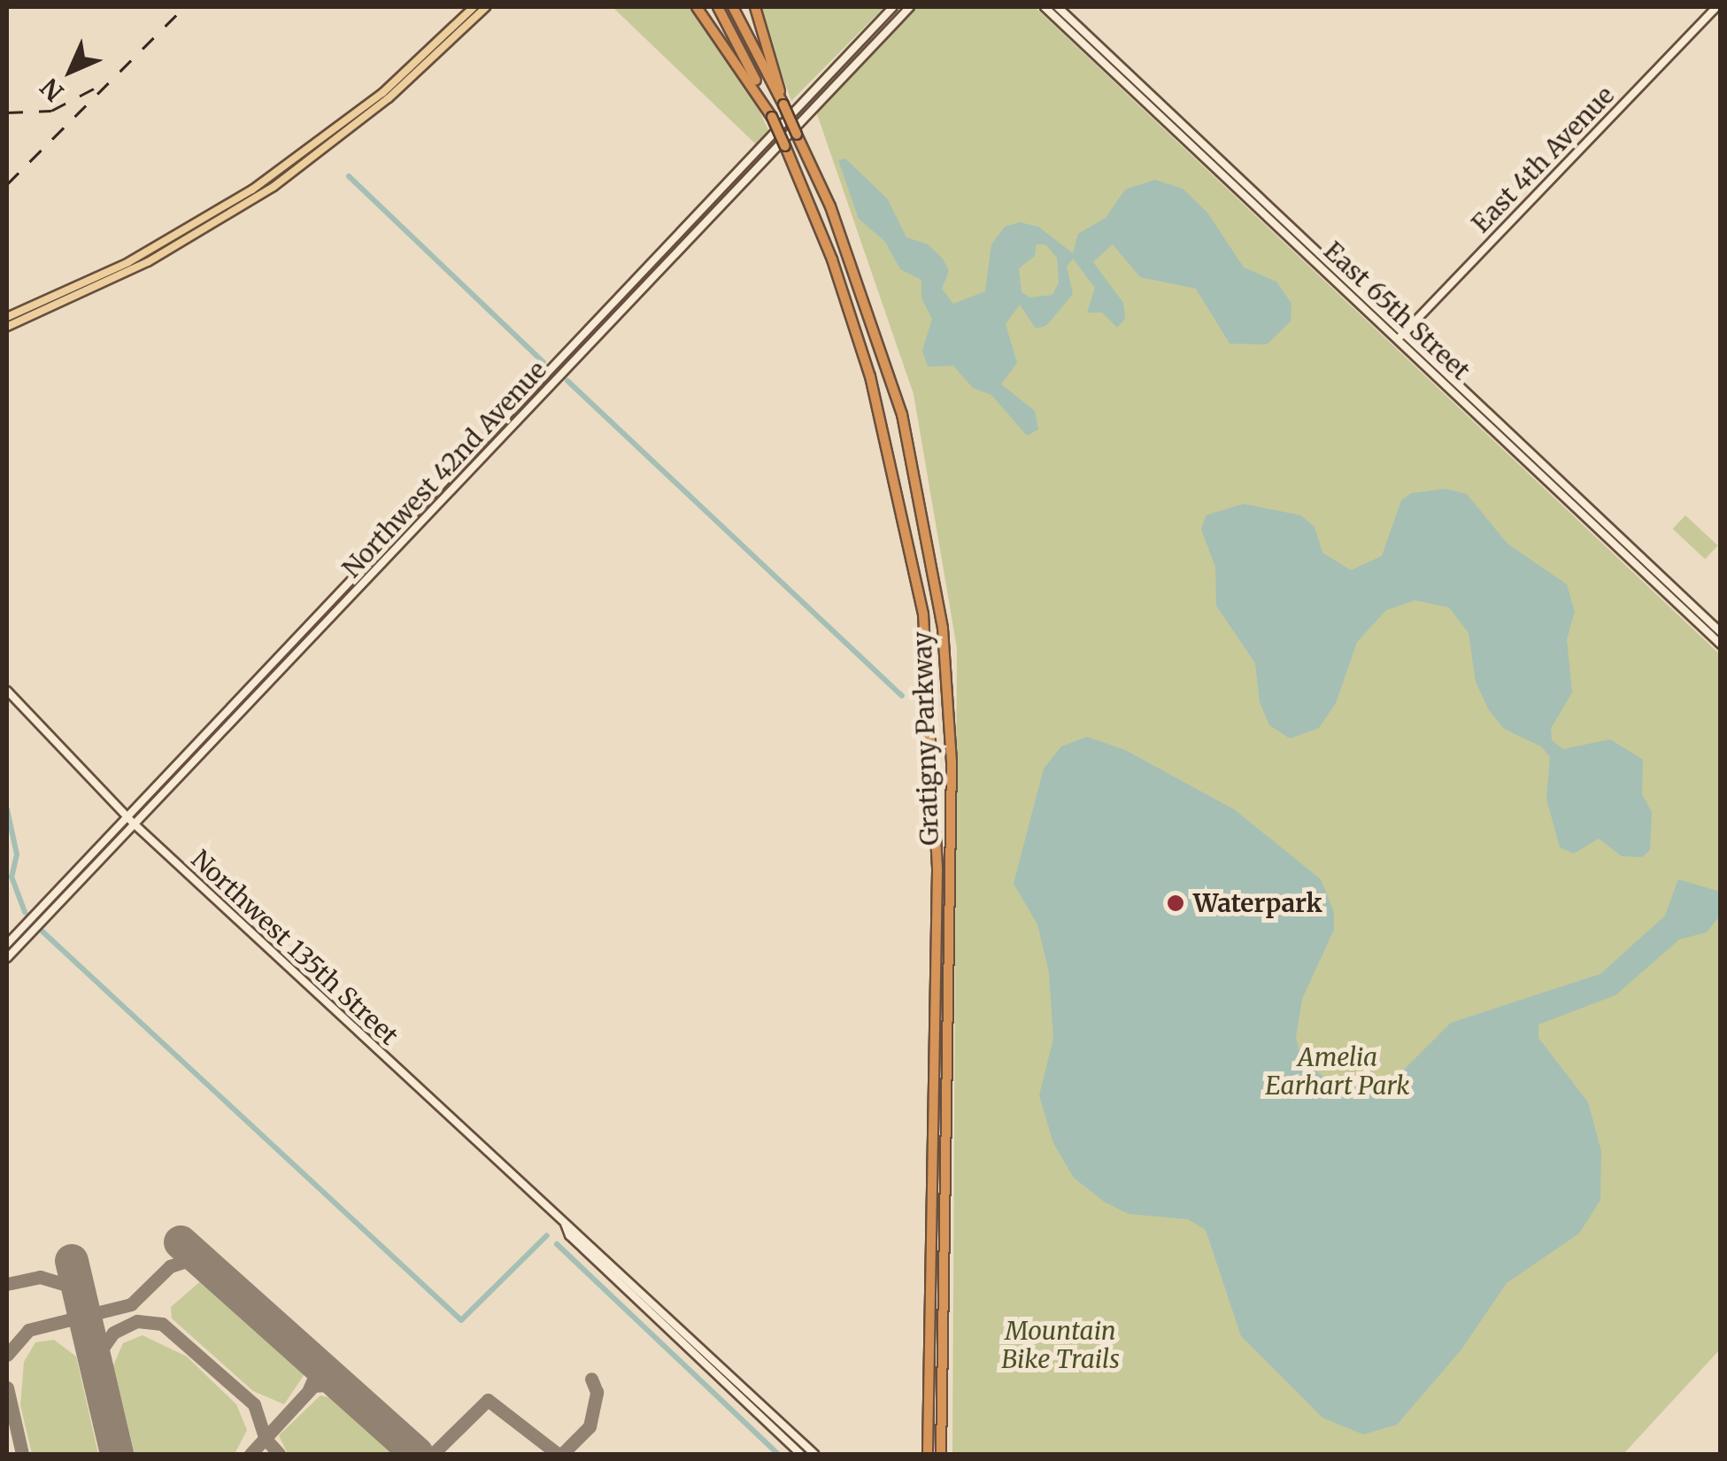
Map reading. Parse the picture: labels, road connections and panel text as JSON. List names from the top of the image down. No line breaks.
{"streets":{"highway":["Gratigny Parkway"],"main road":["East 4th Avenue","East 65th Street","Northwest 42nd Avenue","Northwest 135th Street"]},"crossings":[["East 4th Avenue","East 65th Street"],["Northwest 42nd Avenue","Northwest 135th Street"]],"parks":["Amelia Earhart Park","Mountain Bike Trails"],"places":["Waterpark"],"north":"bottom left"}
